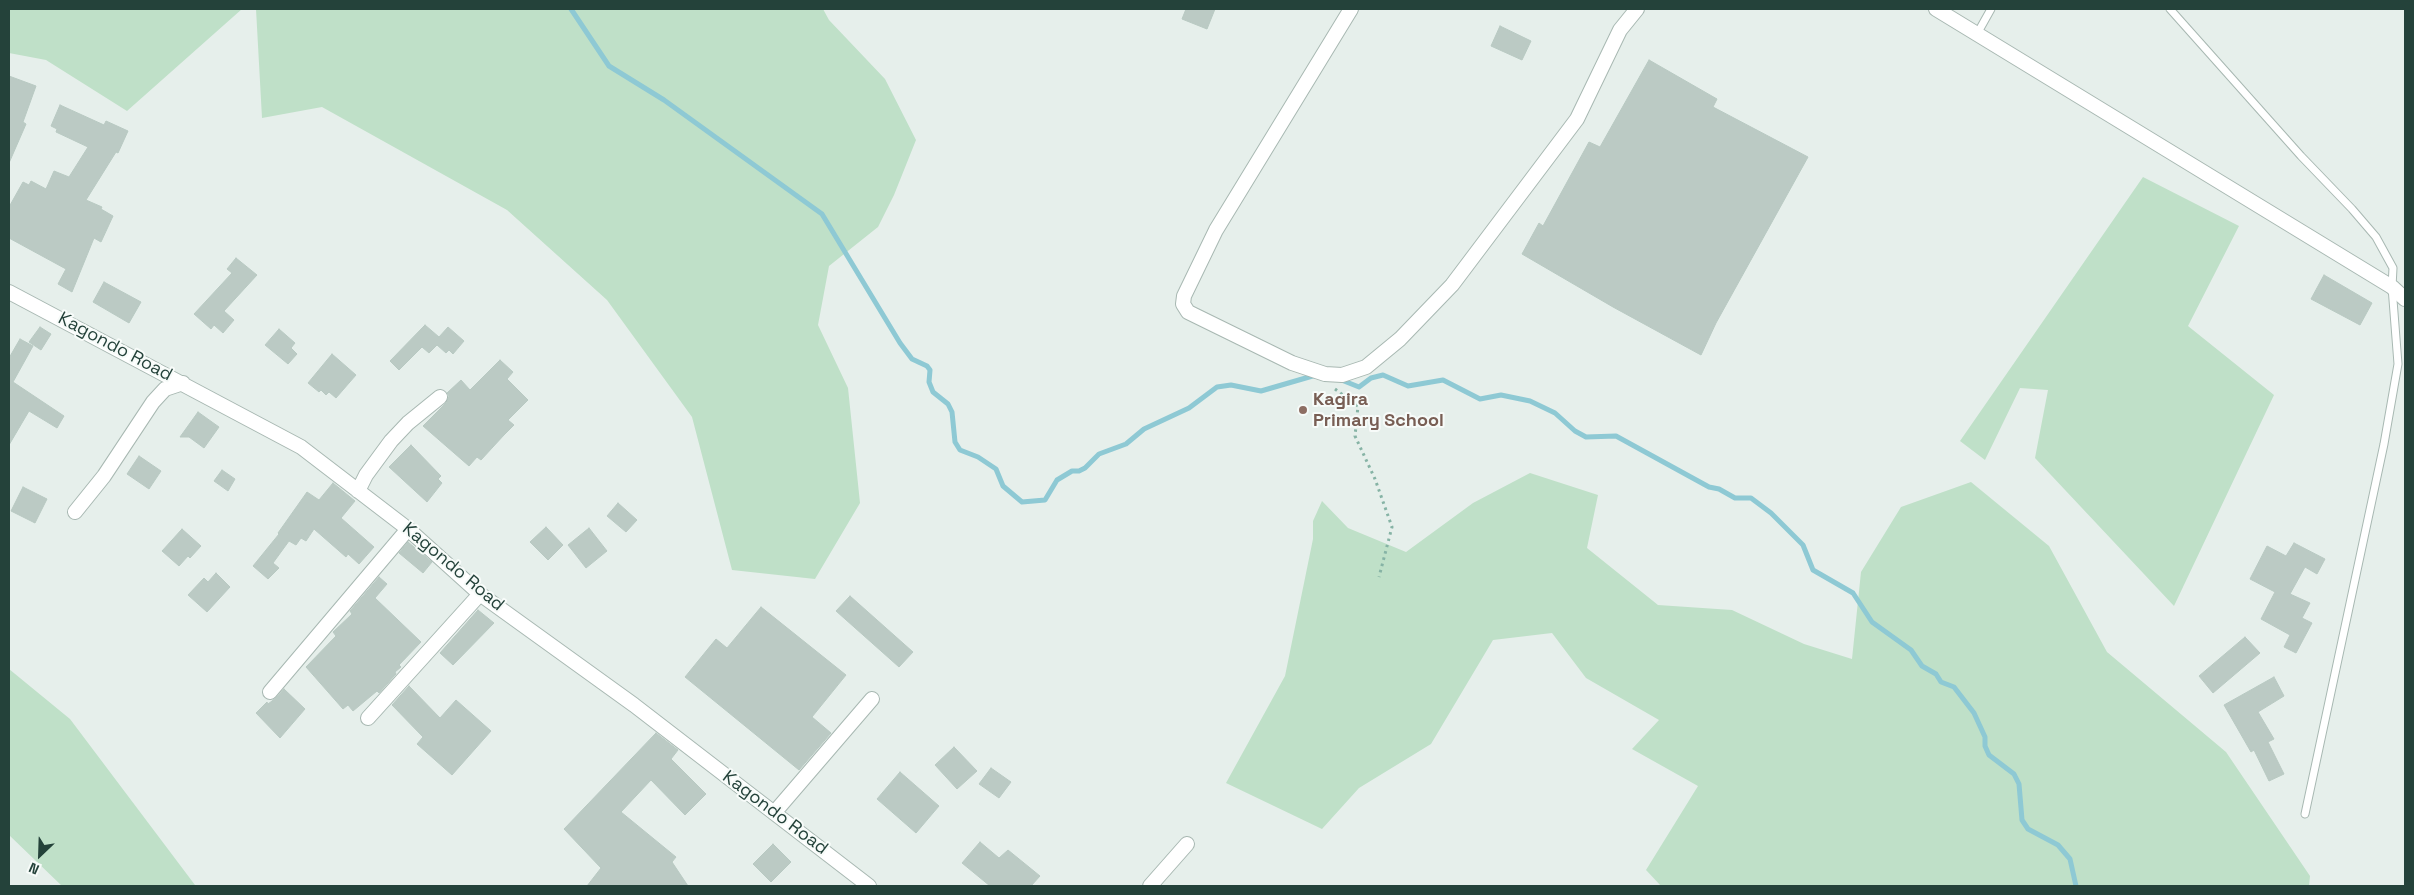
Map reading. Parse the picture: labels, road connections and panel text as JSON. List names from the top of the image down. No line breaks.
{"streets":{"street":["Kagondo Road"]},"places":["Kagira Primary School"],"north":"bottom left"}
